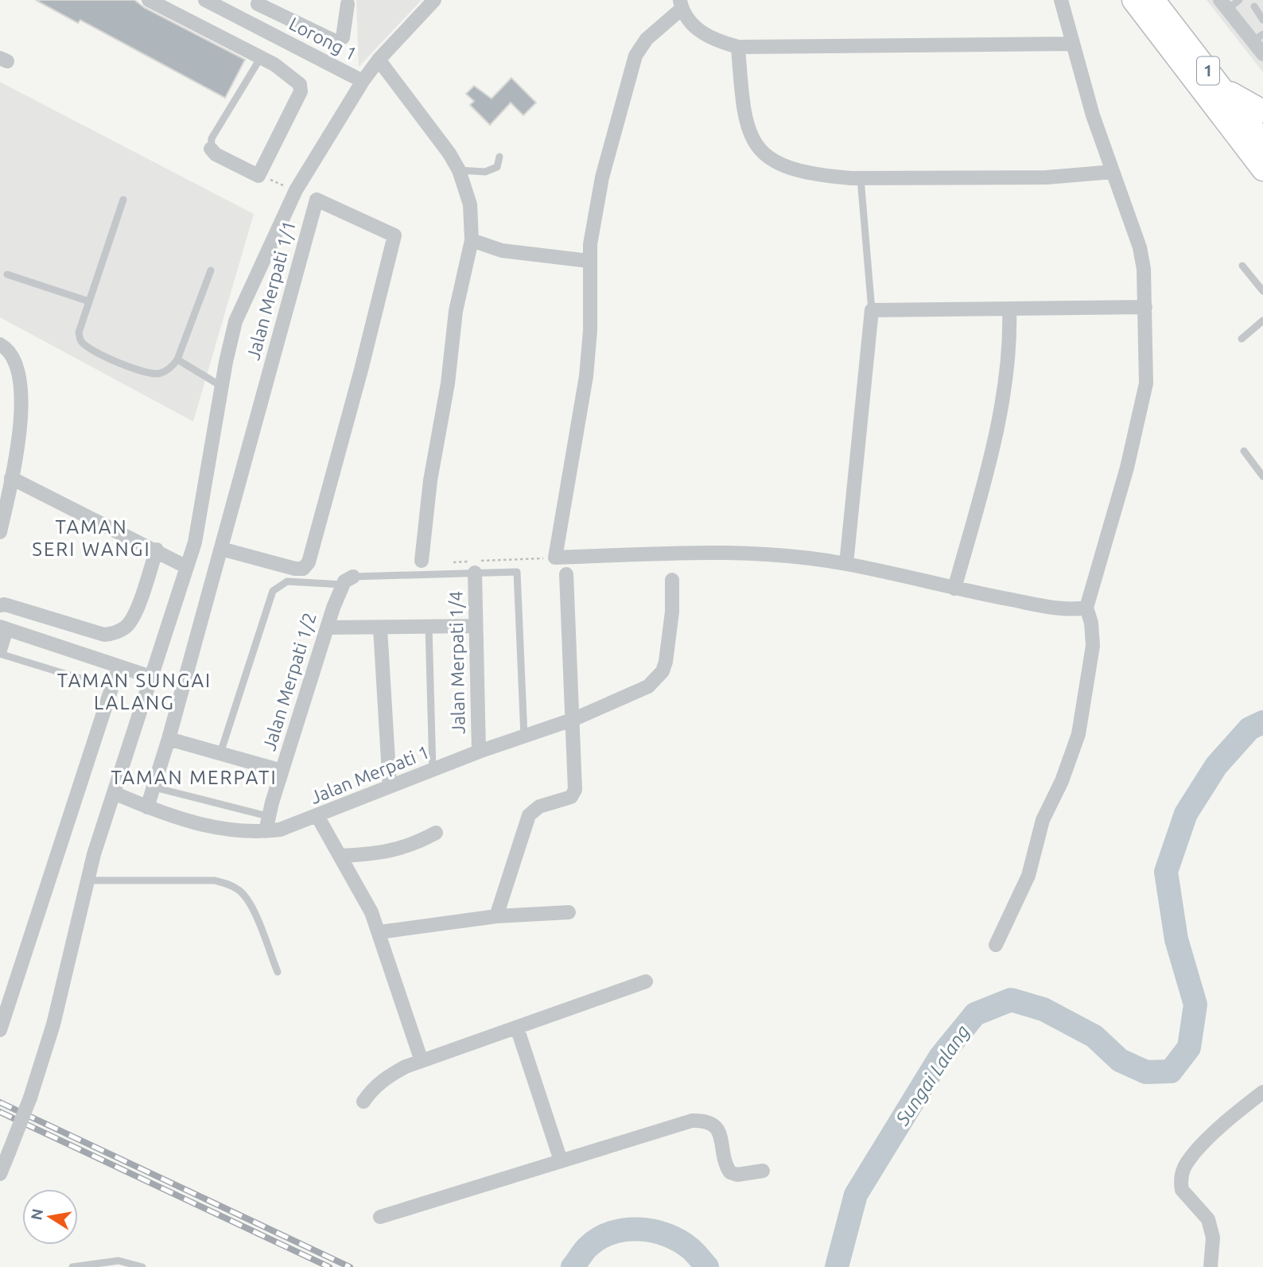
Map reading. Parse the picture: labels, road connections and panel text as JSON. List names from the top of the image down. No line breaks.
{"streets":{"main road":["1"],"street":["Lorong 1","Jalan Merpati 1/1","Jalan Merpati 1/4","Jalan Merpati 1/2","Jalan Merpati 1"]},"crossings":[["Jalan Merpati 1/1","Jalan Merpati 1"],["Jalan Merpati 1/4","Jalan Merpati 1"],["Jalan Merpati 1/2","Jalan Merpati 1"]],"districts":["TAMAN SERI WANGI","TAMAN SUNGAI LALANG","TAMAN MERPATI"],"water":["Sungai Lalang"],"north":"left"}
